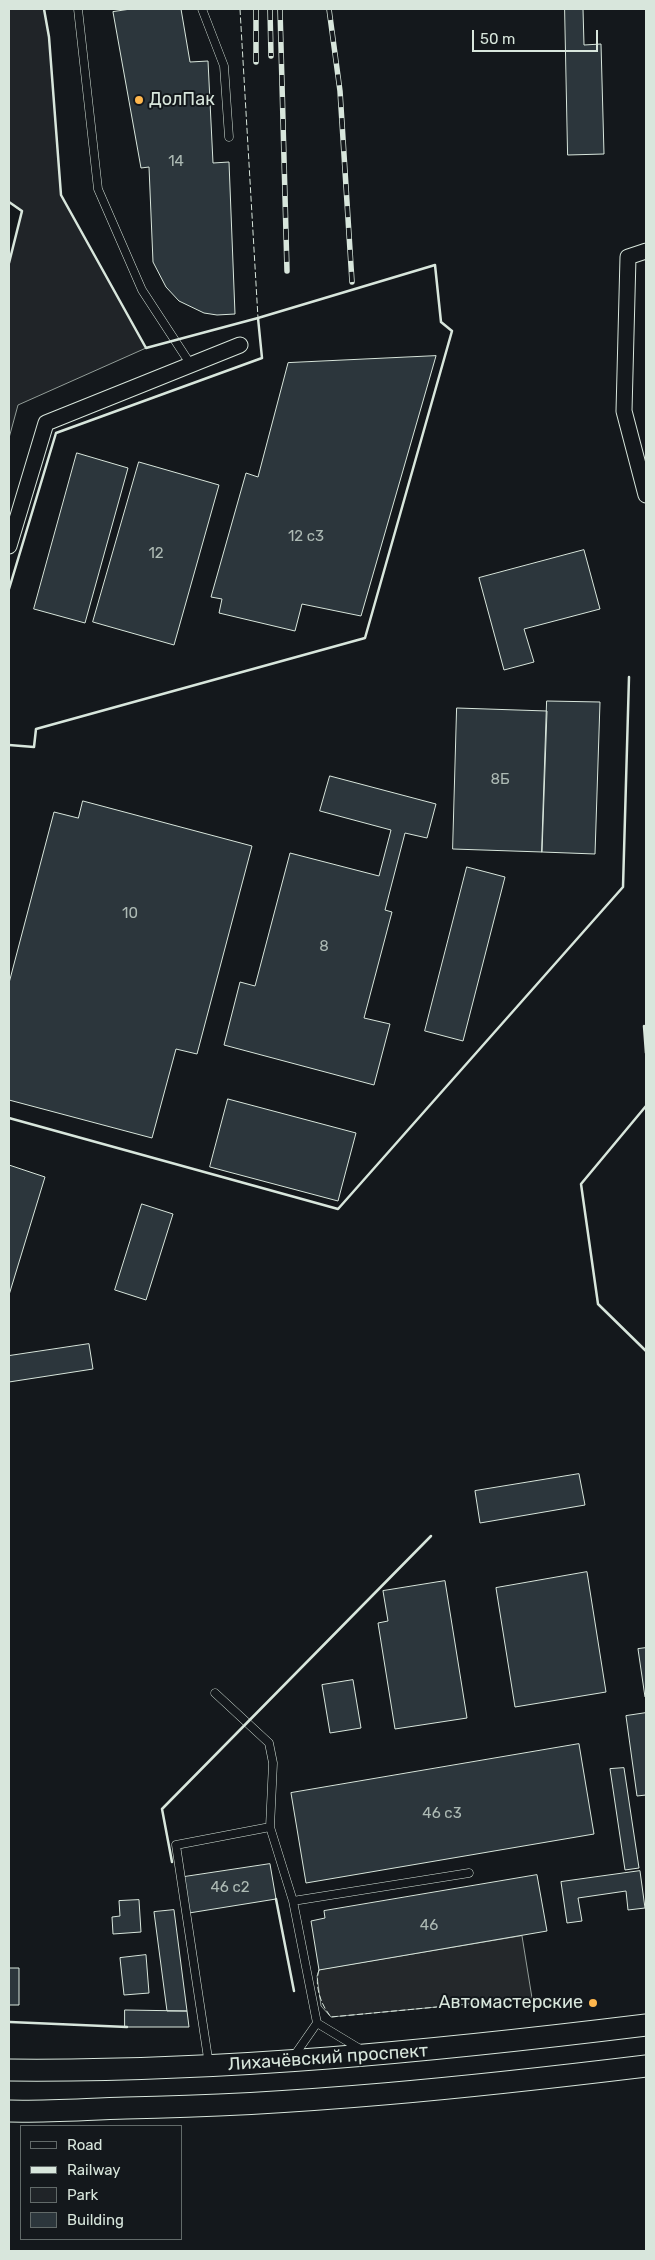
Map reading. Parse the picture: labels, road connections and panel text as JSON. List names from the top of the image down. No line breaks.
{"streets":{"main road":["Лихачёвский проспект"]},"places":["ДолПак","Автомастерские"],"house_numbers":["14","12 с3","12","8Б","10","8","46 с3","46 с2","46"],"legend":["Road","Railway","Park","Building"],"scale_bar":"50 m"}
